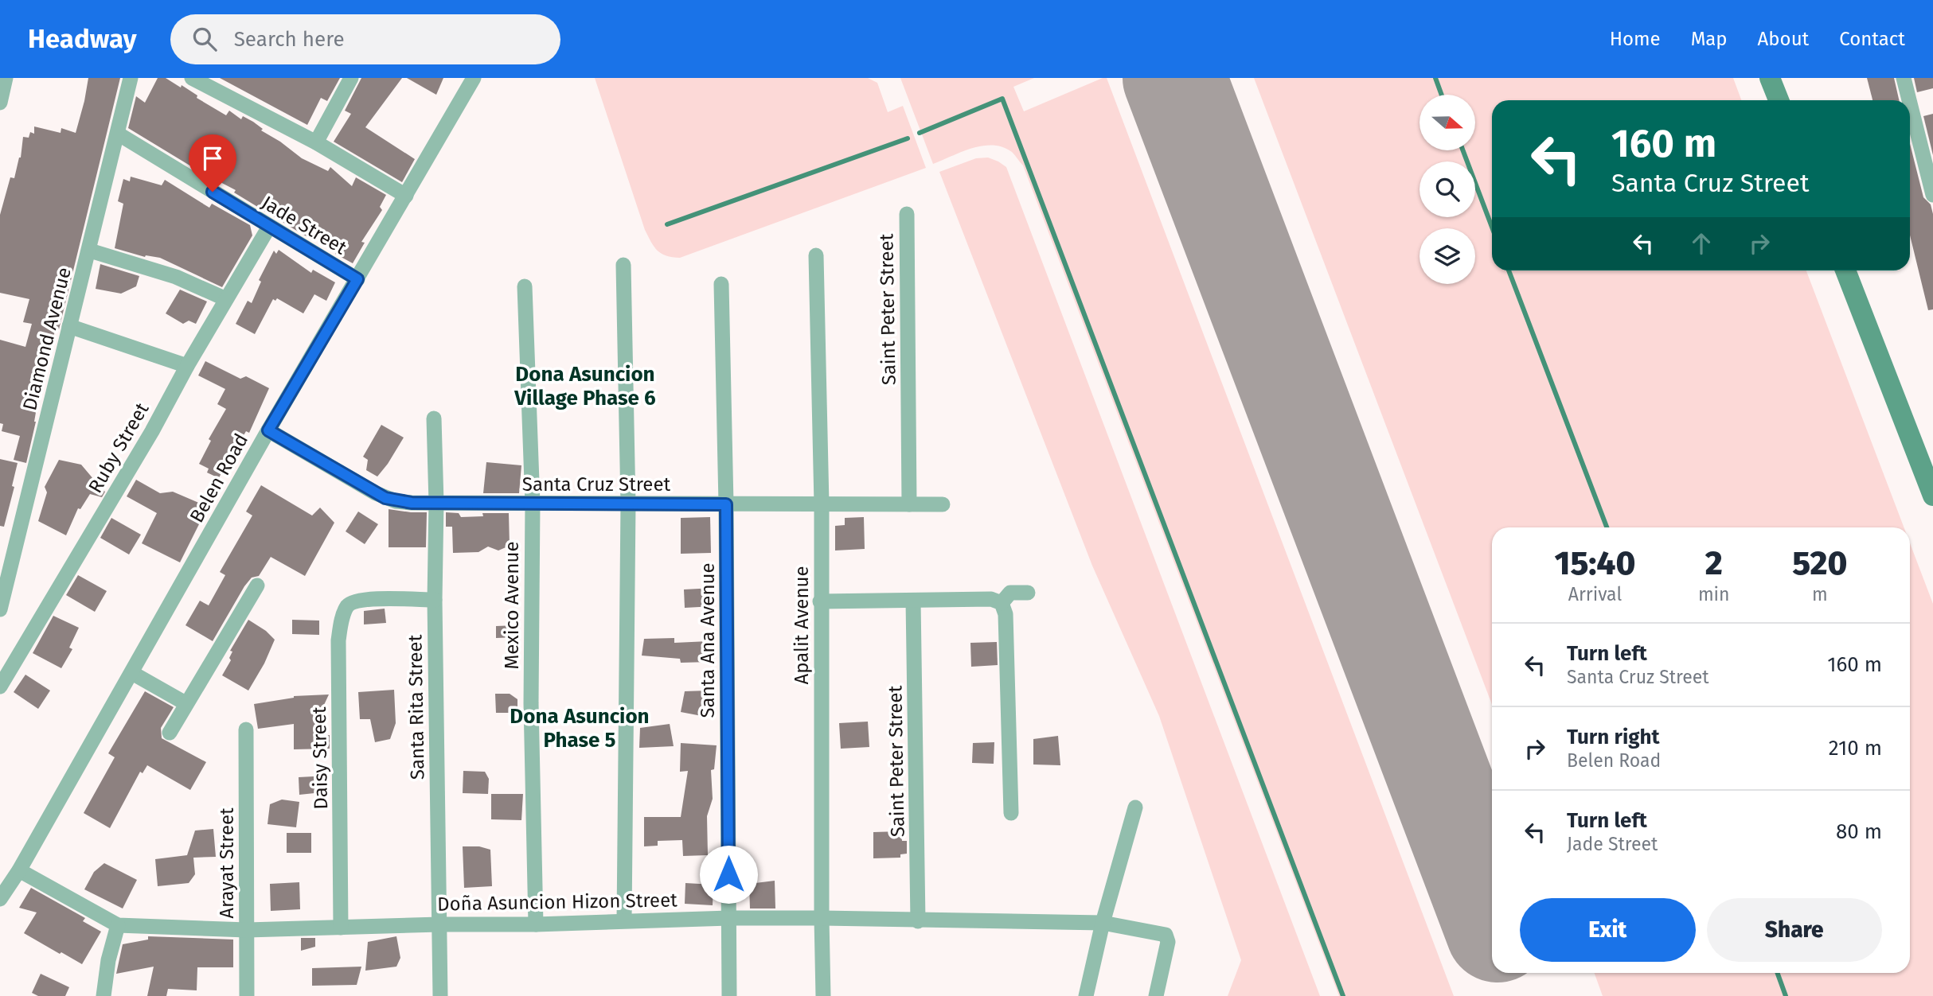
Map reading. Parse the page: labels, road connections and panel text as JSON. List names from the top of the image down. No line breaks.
{"streets":{"street":["Jade Street","Saint Peter Street","Diamond Avenue","Ruby Street","Belen Road","Santa Cruz Street","Mexico Avenue","Apalit Avenue","Santa Ana Avenue","Santa Rita Street","Daisy Street","Arayat Street","Doña Asuncion Hizon Street"]},"crossings":[["Jade Street","Diamond Avenue"],["Jade Street","Ruby Street"],["Jade Street","Belen Road"],["Saint Peter Street","Santa Cruz Street"],["Saint Peter Street","Doña Asuncion Hizon Street"],["Belen Road","Santa Cruz Street"],["Santa Cruz Street","Mexico Avenue"],["Santa Cruz Street","Apalit Avenue"],["Santa Cruz Street","Santa Ana Avenue"],["Santa Cruz Street","Santa Rita Street"],["Mexico Avenue","Doña Asuncion Hizon Street"],["Apalit Avenue","Doña Asuncion Hizon Street"],["Santa Ana Avenue","Doña Asuncion Hizon Street"],["Santa Rita Street","Daisy Street"],["Santa Rita Street","Doña Asuncion Hizon Street"],["Daisy Street","Doña Asuncion Hizon Street"],["Arayat Street","Doña Asuncion Hizon Street"]],"districts":["Dona Asuncion Village Phase 6","Dona Asuncion Phase 5"],"north":"right","page":{"header":"Headway","search":"Search here","nav":["Home","Map","About","Contact"],"turn":["160 m","Santa Cruz Street"],"eta":["15:40","Arrival","2","min","520","m"],"list":[{"name":"Turn left","note":"Santa Cruz Street","value":"160 m"},{"name":"Turn right","note":"Belen Road","value":"210 m"},{"name":"Turn left","note":"Jade Street","value":"80 m"}],"buttons":["Exit","Share"]}}
